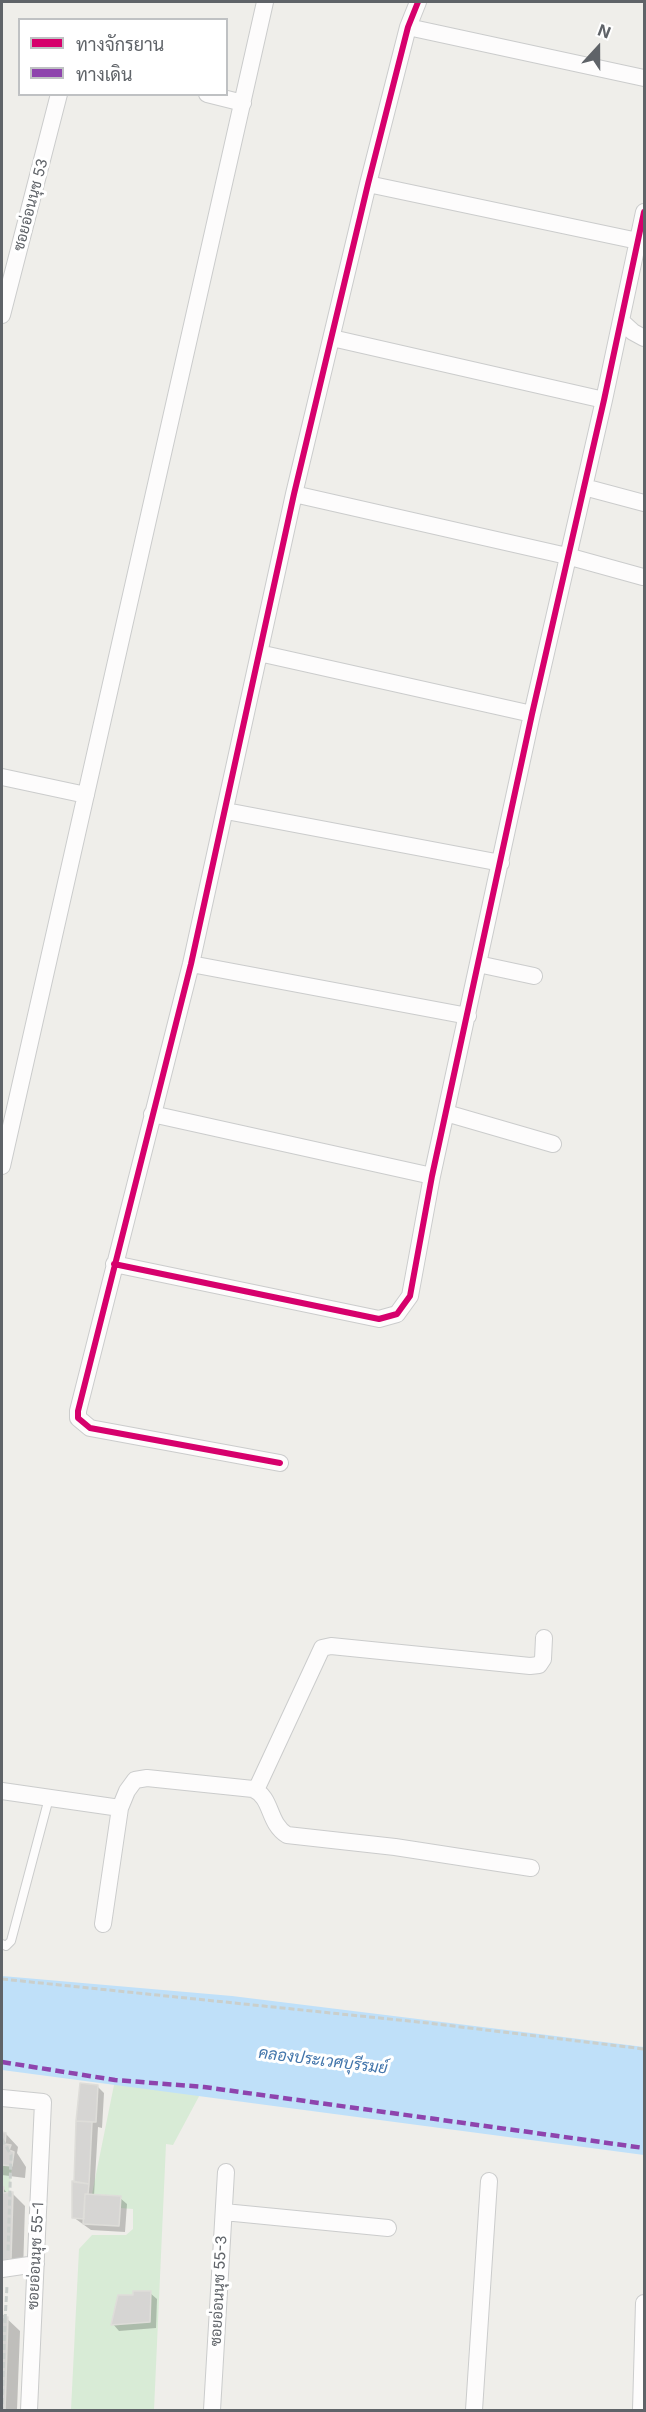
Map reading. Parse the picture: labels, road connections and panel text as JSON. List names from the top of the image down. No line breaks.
{"streets":{"street":["ซอยอ่อนนุช 53","ซอยอ่อนนุช 55-1","ซอยอ่อนนุช 55-3"]},"water":["คลองประเวศบุรีรมย์"],"legend":["ทางจักรยาน","ทางเดิน"],"north":"top"}
